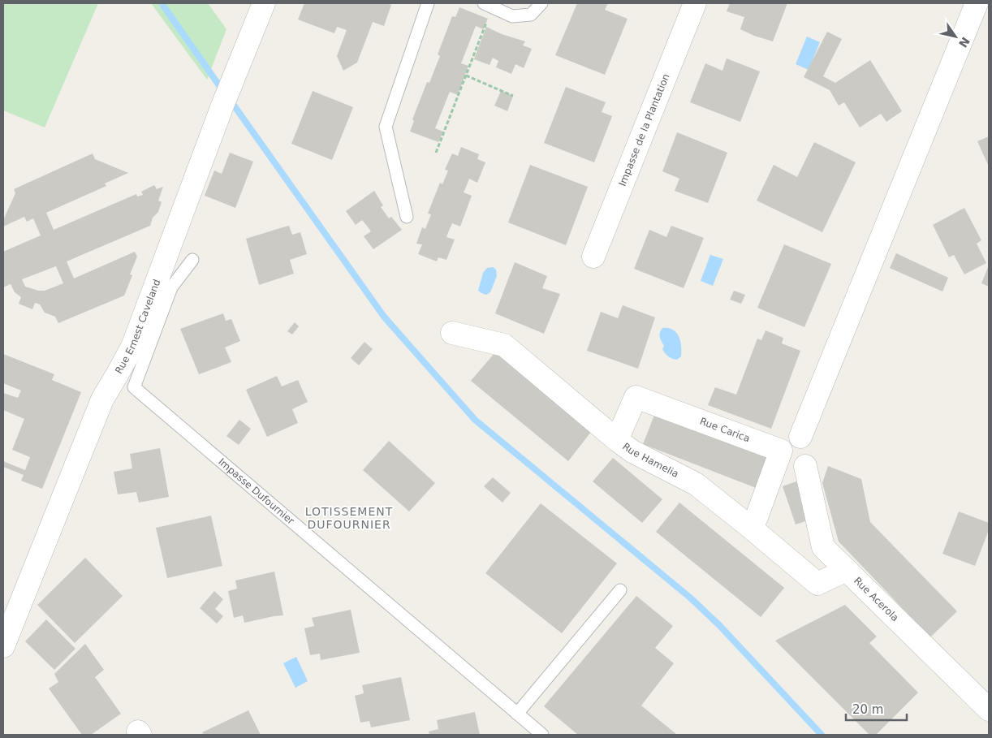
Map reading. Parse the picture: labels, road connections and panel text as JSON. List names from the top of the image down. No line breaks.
{"streets":{"street":["Impasse de la Plantation","Rue Ernest Caveland","Rue Carica","Rue Hamelia","Rue Acerola"],"lane":["Impasse Dufournier"]},"crossings":[["Rue Carica","Rue Hamelia"],["Rue Hamelia","Rue Acerola"]],"districts":["LOTISSEMENT DUFOURNIER"],"scale_bar":"20 m","north":"bottom right"}
